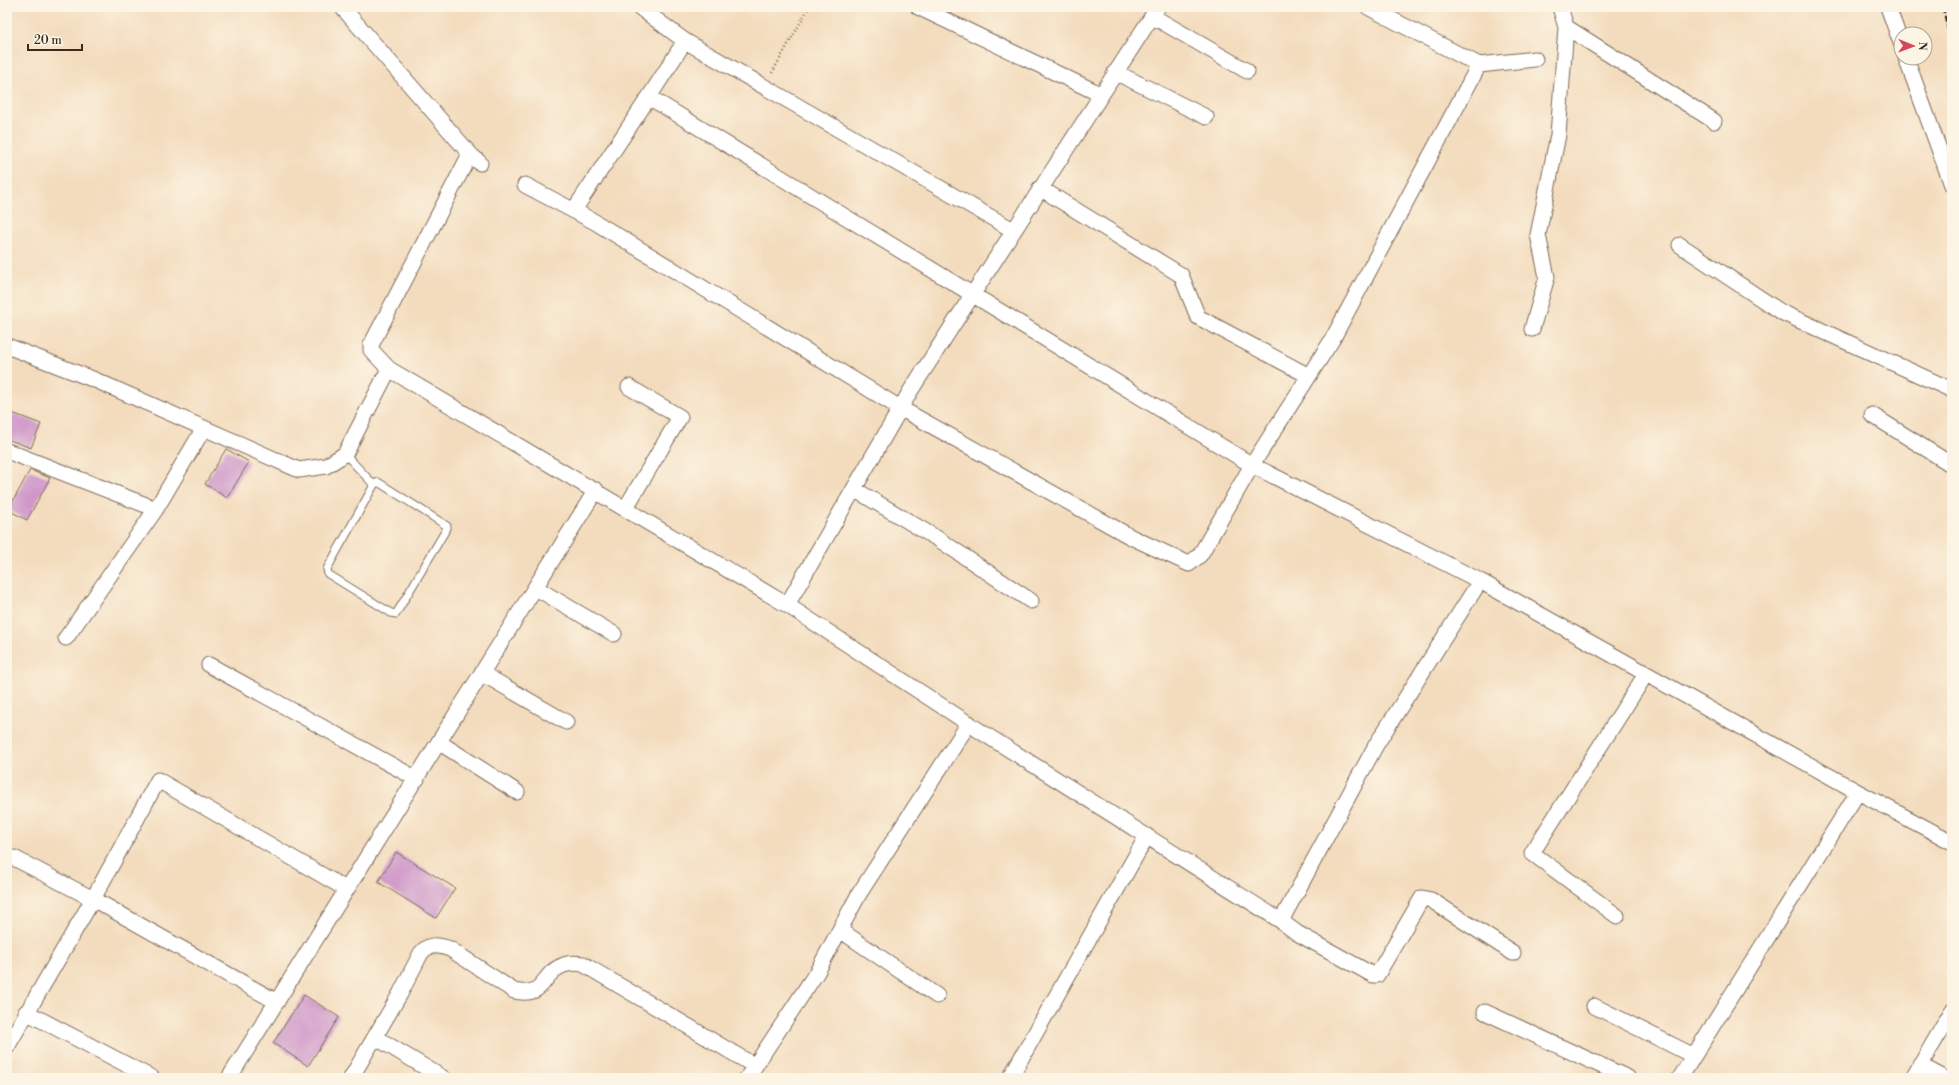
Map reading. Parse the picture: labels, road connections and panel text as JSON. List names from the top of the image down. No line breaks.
{"scale_bar":"20 m","north":"right"}
